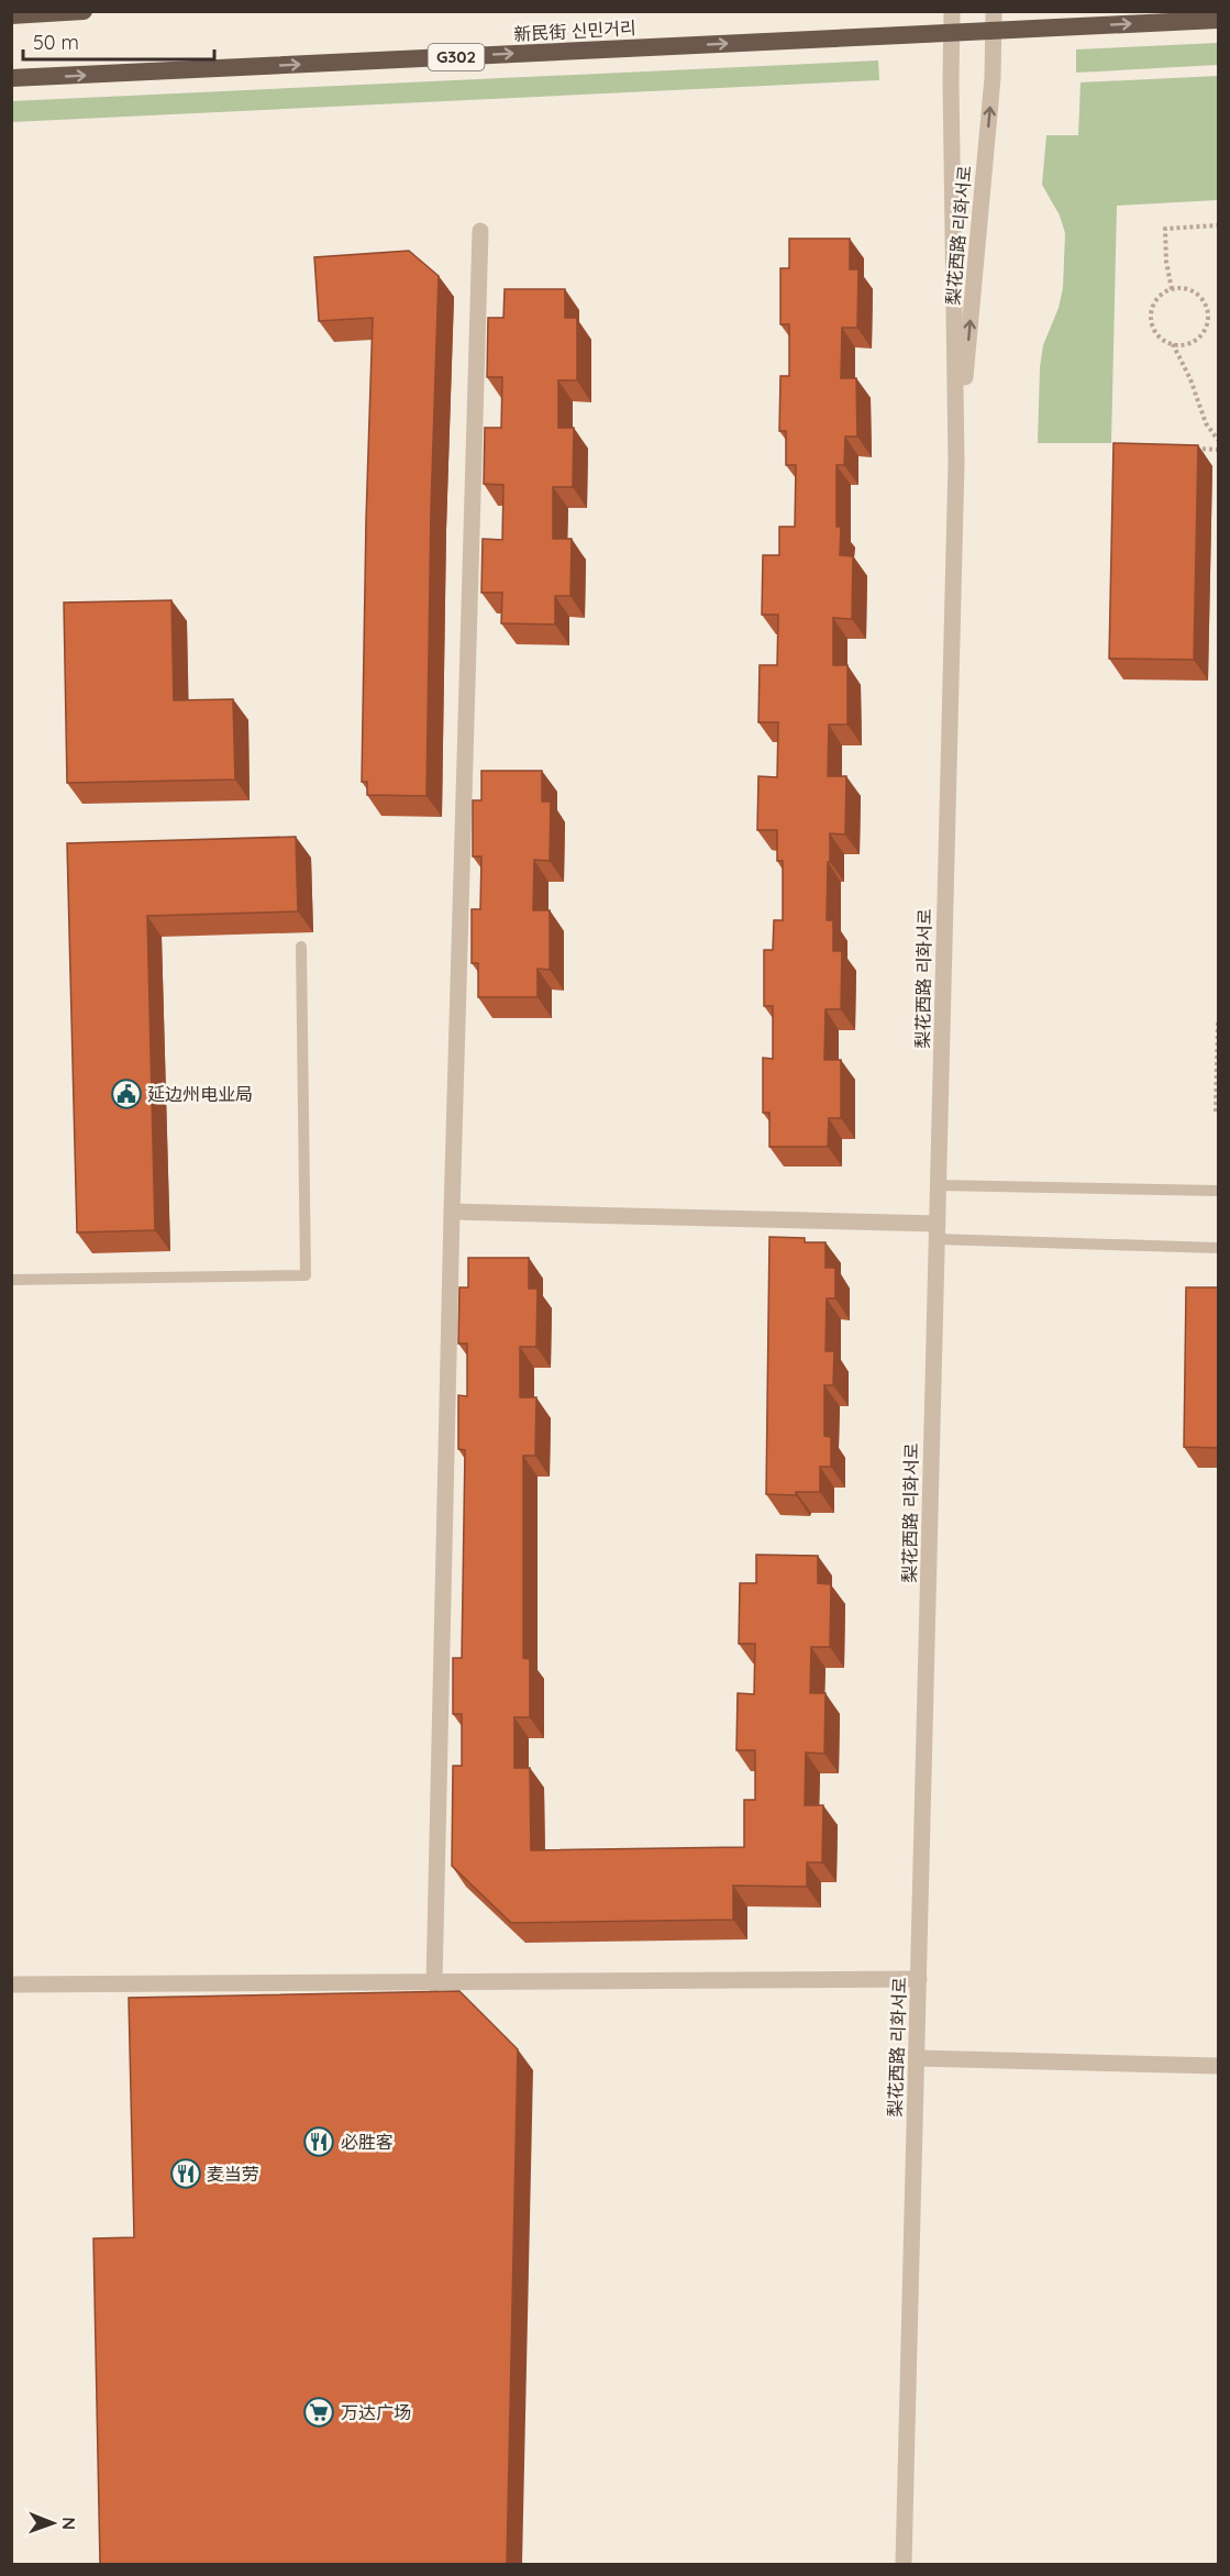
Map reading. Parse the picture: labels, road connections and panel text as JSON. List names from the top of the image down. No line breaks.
{"streets":{"highway":["新民街 신민거리","G302"],"street":["梨花西路 리화서로"]},"one_way":["新民街 신민거리"],"places":{"public building":["延边州电业局"],"restaurant":["必胜客","麦当劳"],"supermarket":["万达广场"]},"scale_bar":"50 m","north":"right"}
